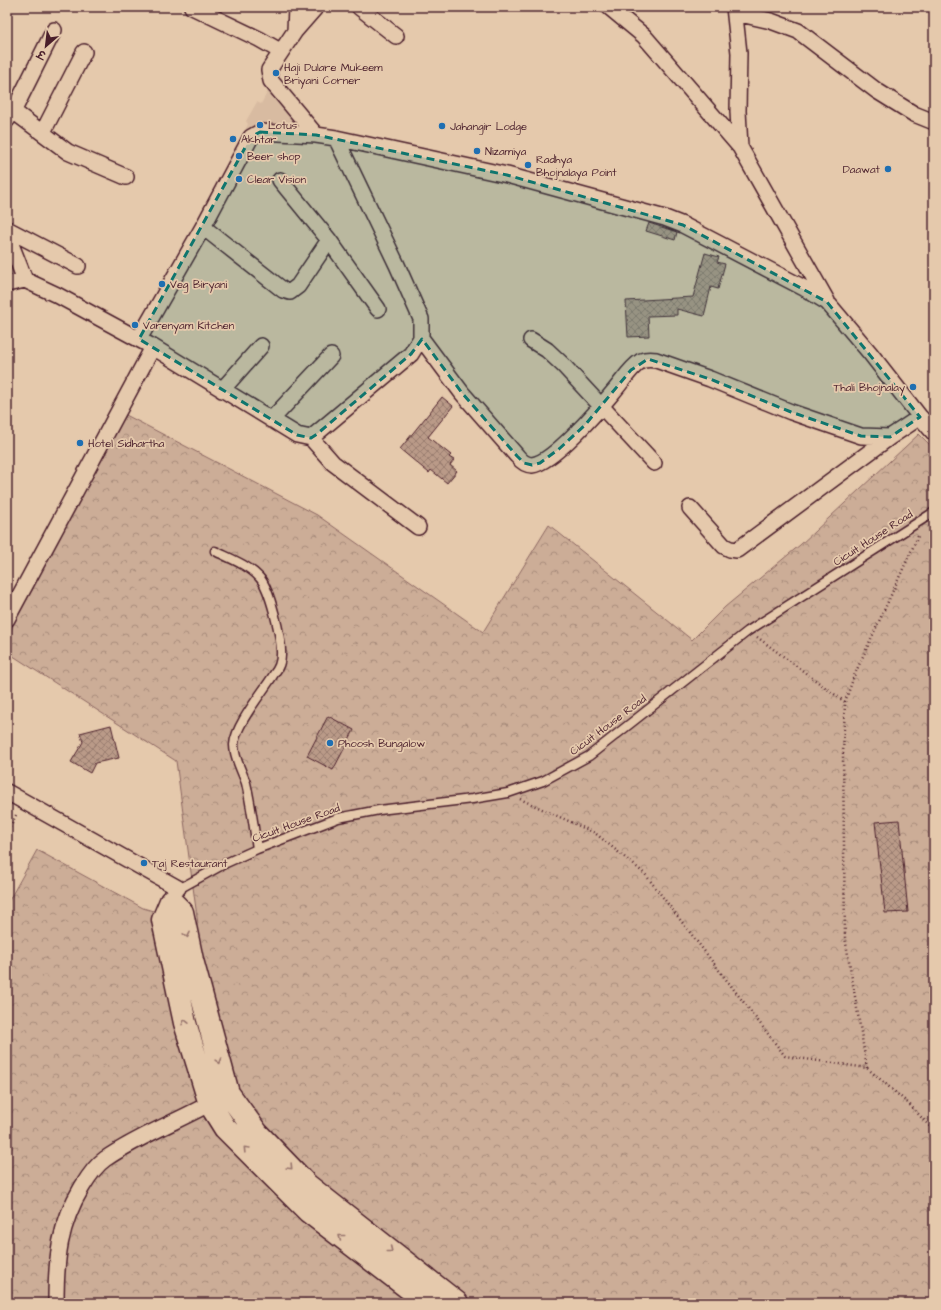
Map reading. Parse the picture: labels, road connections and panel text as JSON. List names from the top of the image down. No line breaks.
{"streets":{"lane":["Cicuit House Road"]},"places":["Haji Dulare Mukeem Briyani Corner","Lotus","Jahangir Lodge","Akhtar","Nizamiya","Beer shop","Radhya Bhojnalaya Point","Daawat","Clear Vision","Veg Biryani","Varenyam Kitchen","Thali Bhojnalay","Hotel Sidhartha","Phoosh Bungalow","Taj Restaurant"],"north":"bottom left"}
